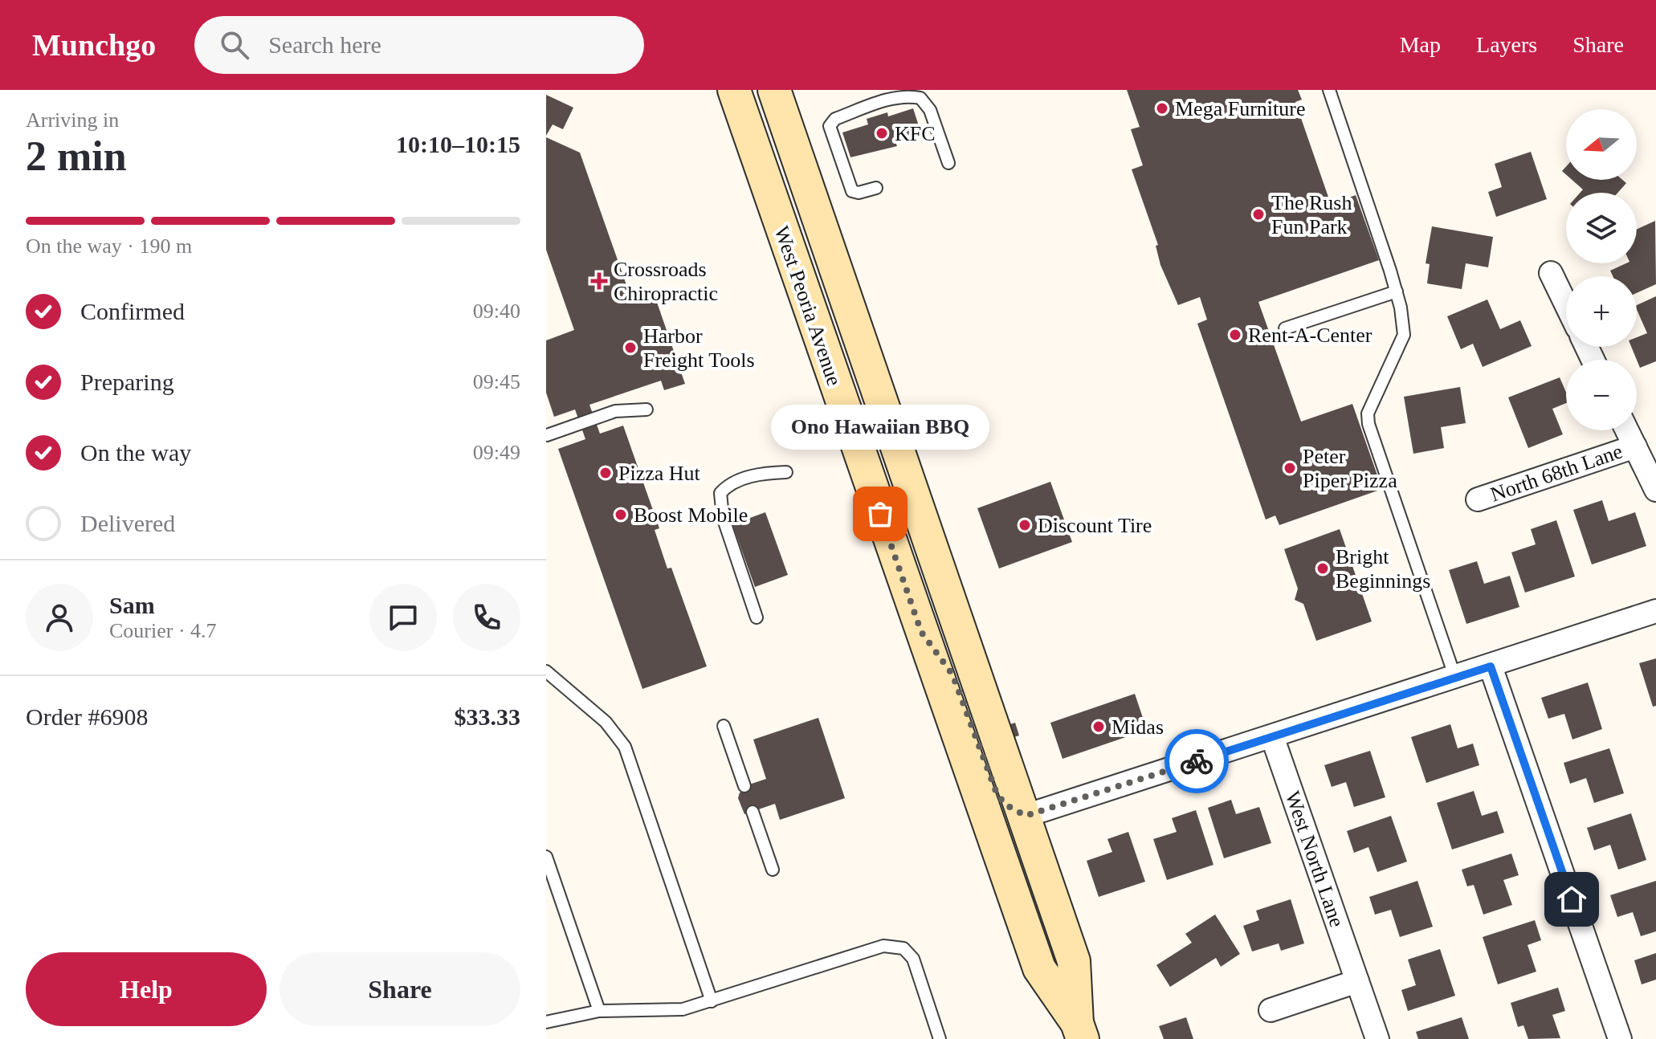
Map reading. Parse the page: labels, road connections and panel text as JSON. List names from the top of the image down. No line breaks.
{"streets":{"main road":["West Peoria Avenue"],"street":["North 68th Lane","West North Lane"]},"places":{"other":["Mega Furniture","KFC","The Rush Fun Park","Rent-A-Center","Harbor Freight Tools","Peter Piper Pizza","Pizza Hut","Ono Hawaiian BBQ","Boost Mobile","Discount Tire","Bright Beginnings","Midas"],"health":["Crossroads Chiropractic"]},"north":"left","page":{"header":"Munchgo","search":"Search here","nav":["Map","Layers","Share"],"heading":["2 min","Arriving in","10:10–10:15"],"panel":["Sam","Courier · 4.7","Order #6908","$33.33"],"map_buttons":["+","−"],"bar":"On the way · 190 m","list":[["Confirmed","09:40"],["Preparing","09:45"],["On the way","09:49"],"Delivered"],"bubble":"Ono Hawaiian BBQ","buttons":["Help","Share"]}}
